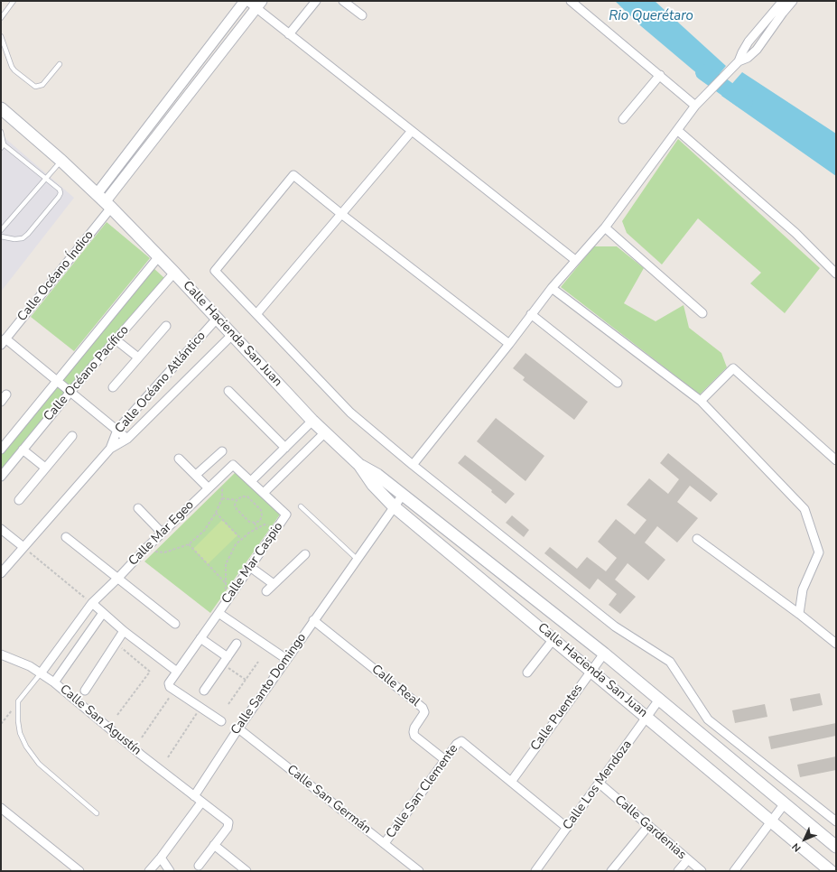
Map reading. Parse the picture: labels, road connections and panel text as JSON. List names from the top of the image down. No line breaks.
{"streets":{"main road":["Calle Hacienda San Juan"],"street":["Calle Océano Índico","Calle Océano Pacífico","Calle Océano Atlántico","Calle Mar Egeo","Calle Mar Caspio","Calle Santo Domingo","Calle Real","Calle Puentes","Calle San Agustín","Calle Los Mendoza","Calle San Clemente","Calle San Germán","Calle Gardenias"]},"crossings":[["Calle Océano Índico","Calle Hacienda San Juan"],["Calle Hacienda San Juan","Calle Océano Pacífico"],["Calle Hacienda San Juan","Calle Océano Atlántico"],["Calle Hacienda San Juan","Calle Santo Domingo"],["Calle Hacienda San Juan","Calle Puentes"],["Calle Hacienda San Juan","Calle Los Mendoza"],["Calle Mar Egeo","Calle Mar Caspio"],["Calle Mar Egeo","Calle San Agustín"],["Calle Santo Domingo","Calle Real"],["Calle Santo Domingo","Calle San Agustín"],["Calle Santo Domingo","Calle San Germán"],["Calle Real","Calle San Clemente"],["Calle Puentes","Calle San Clemente"],["Calle Los Mendoza","Calle Gardenias"],["Calle San Clemente","Calle San Germán"]],"water":["Rio Querétaro"],"north":"bottom left"}
